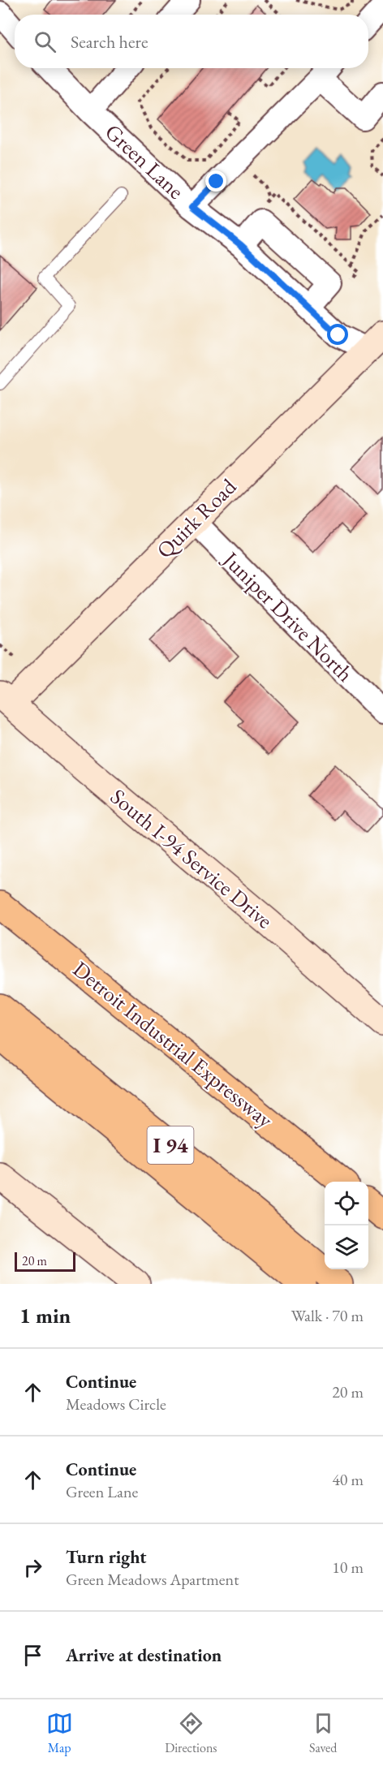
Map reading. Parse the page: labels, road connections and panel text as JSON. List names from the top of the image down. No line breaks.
{"streets":{"highway":["Detroit Industrial Expressway","I 94"],"street":["Green Lane","Quirk Road","Juniper Drive North","South I-94 Service Drive"]},"crossings":[["Green Lane","Quirk Road"],["Quirk Road","Juniper Drive North"],["Quirk Road","South I-94 Service Drive"]],"scale_bar":"20 m","page":{"search":"Search here","scale":"20 m","heading":["1 min","Walk · 70 m"],"list":[["Continue","Meadows Circle","20 m"],["Continue","Green Lane","40 m"],["Turn right","Green Meadows Apartment","10 m"],"Arrive at destination"],"nav":["Map","Directions","Saved"]}}
